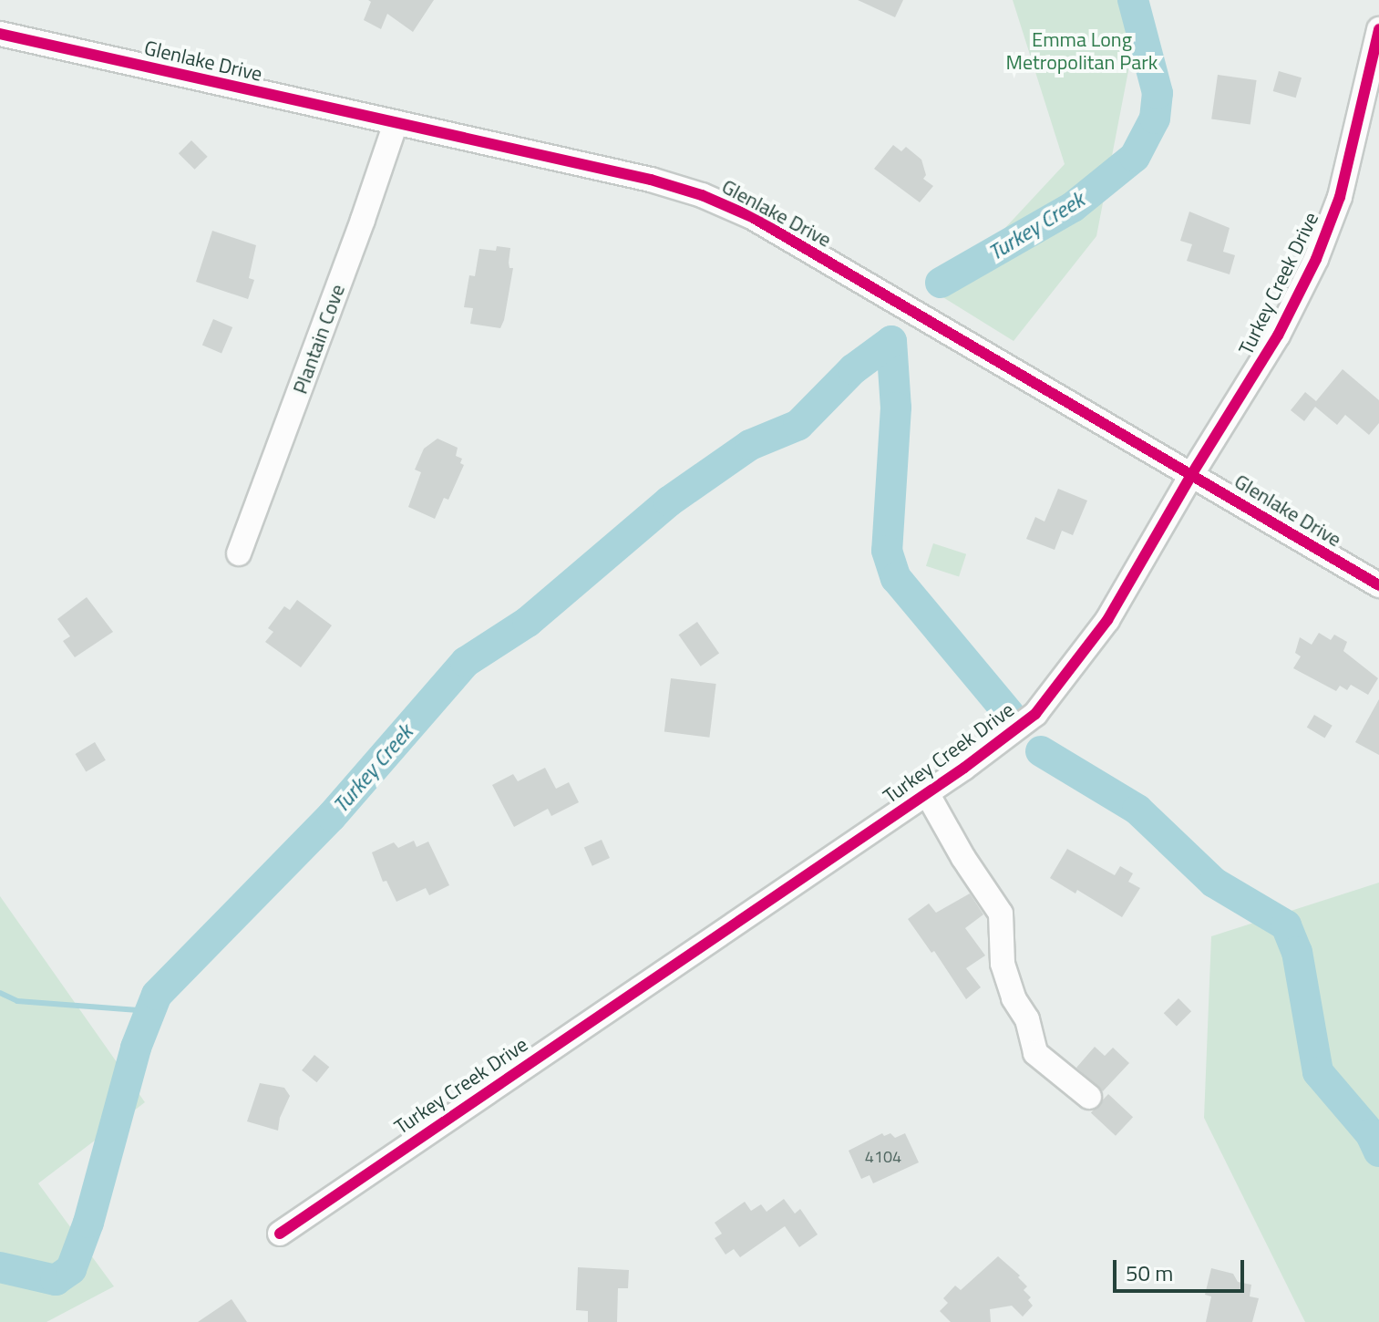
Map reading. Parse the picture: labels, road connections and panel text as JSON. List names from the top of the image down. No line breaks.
{"streets":{"street":["Glenlake Drive","Turkey Creek Drive","Plantain Cove"]},"crossings":[["Glenlake Drive","Turkey Creek Drive"],["Glenlake Drive","Plantain Cove"]],"water":["Turkey Creek"],"parks":["Emma Long Metropolitan Park"],"house_numbers":["4104"],"scale_bar":"50 m"}
